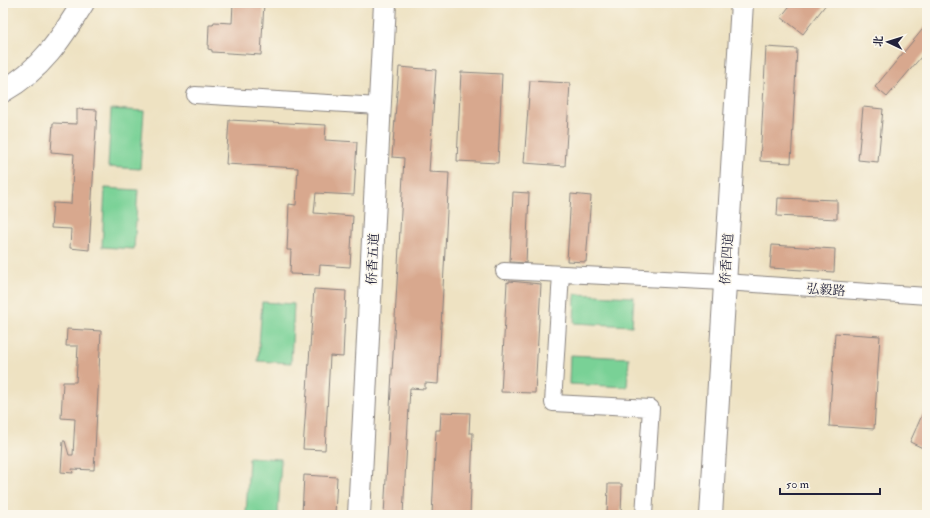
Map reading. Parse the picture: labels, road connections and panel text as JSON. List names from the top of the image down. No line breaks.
{"streets":{"street":["侨香五道","侨香四道","弘毅路"]},"crossings":[["侨香四道","弘毅路"]],"scale_bar":"50 m","north":"left"}
